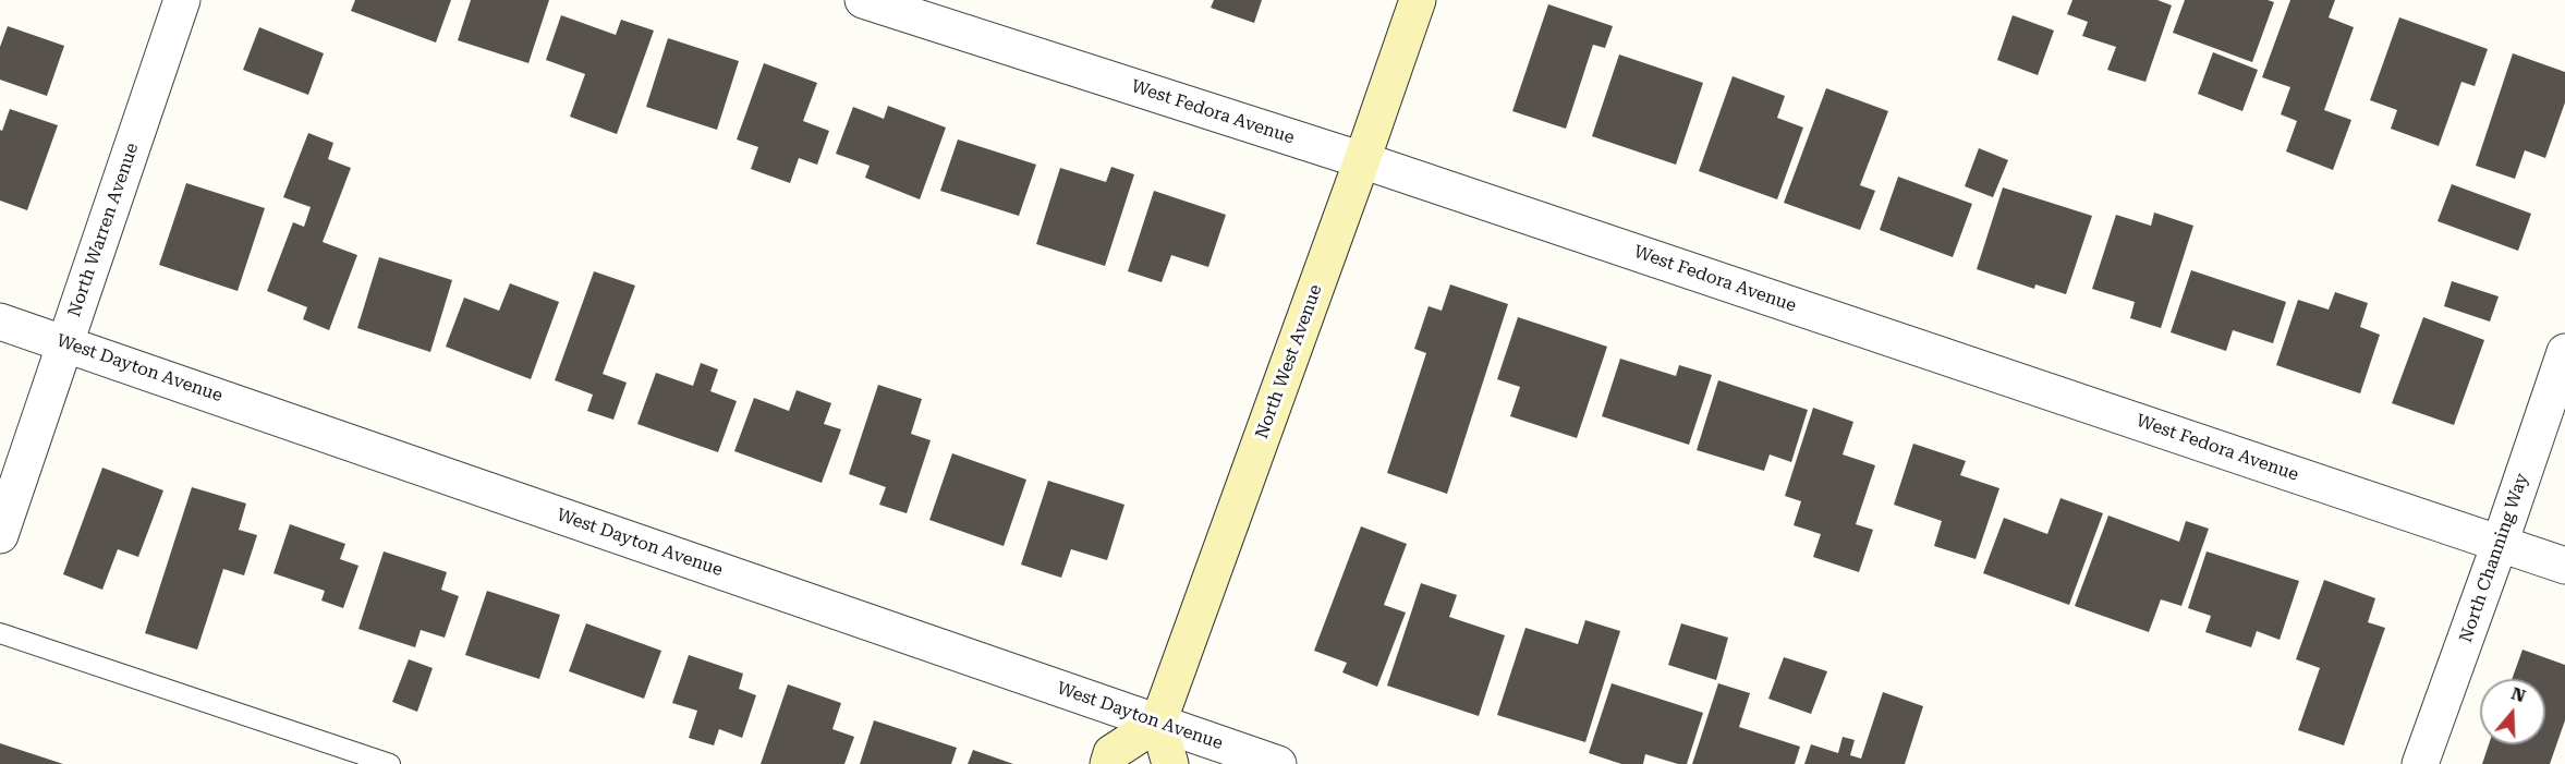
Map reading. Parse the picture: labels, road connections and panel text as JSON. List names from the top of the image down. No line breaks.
{"streets":{"main road":["North West Avenue"],"street":["West Fedora Avenue","North Warren Avenue","West Dayton Avenue","North Channing Way"]},"crossings":[["West Fedora Avenue","North West Avenue"],["West Fedora Avenue","North Channing Way"],["North Warren Avenue","West Dayton Avenue"],["North West Avenue","West Dayton Avenue"]],"north":"top"}
